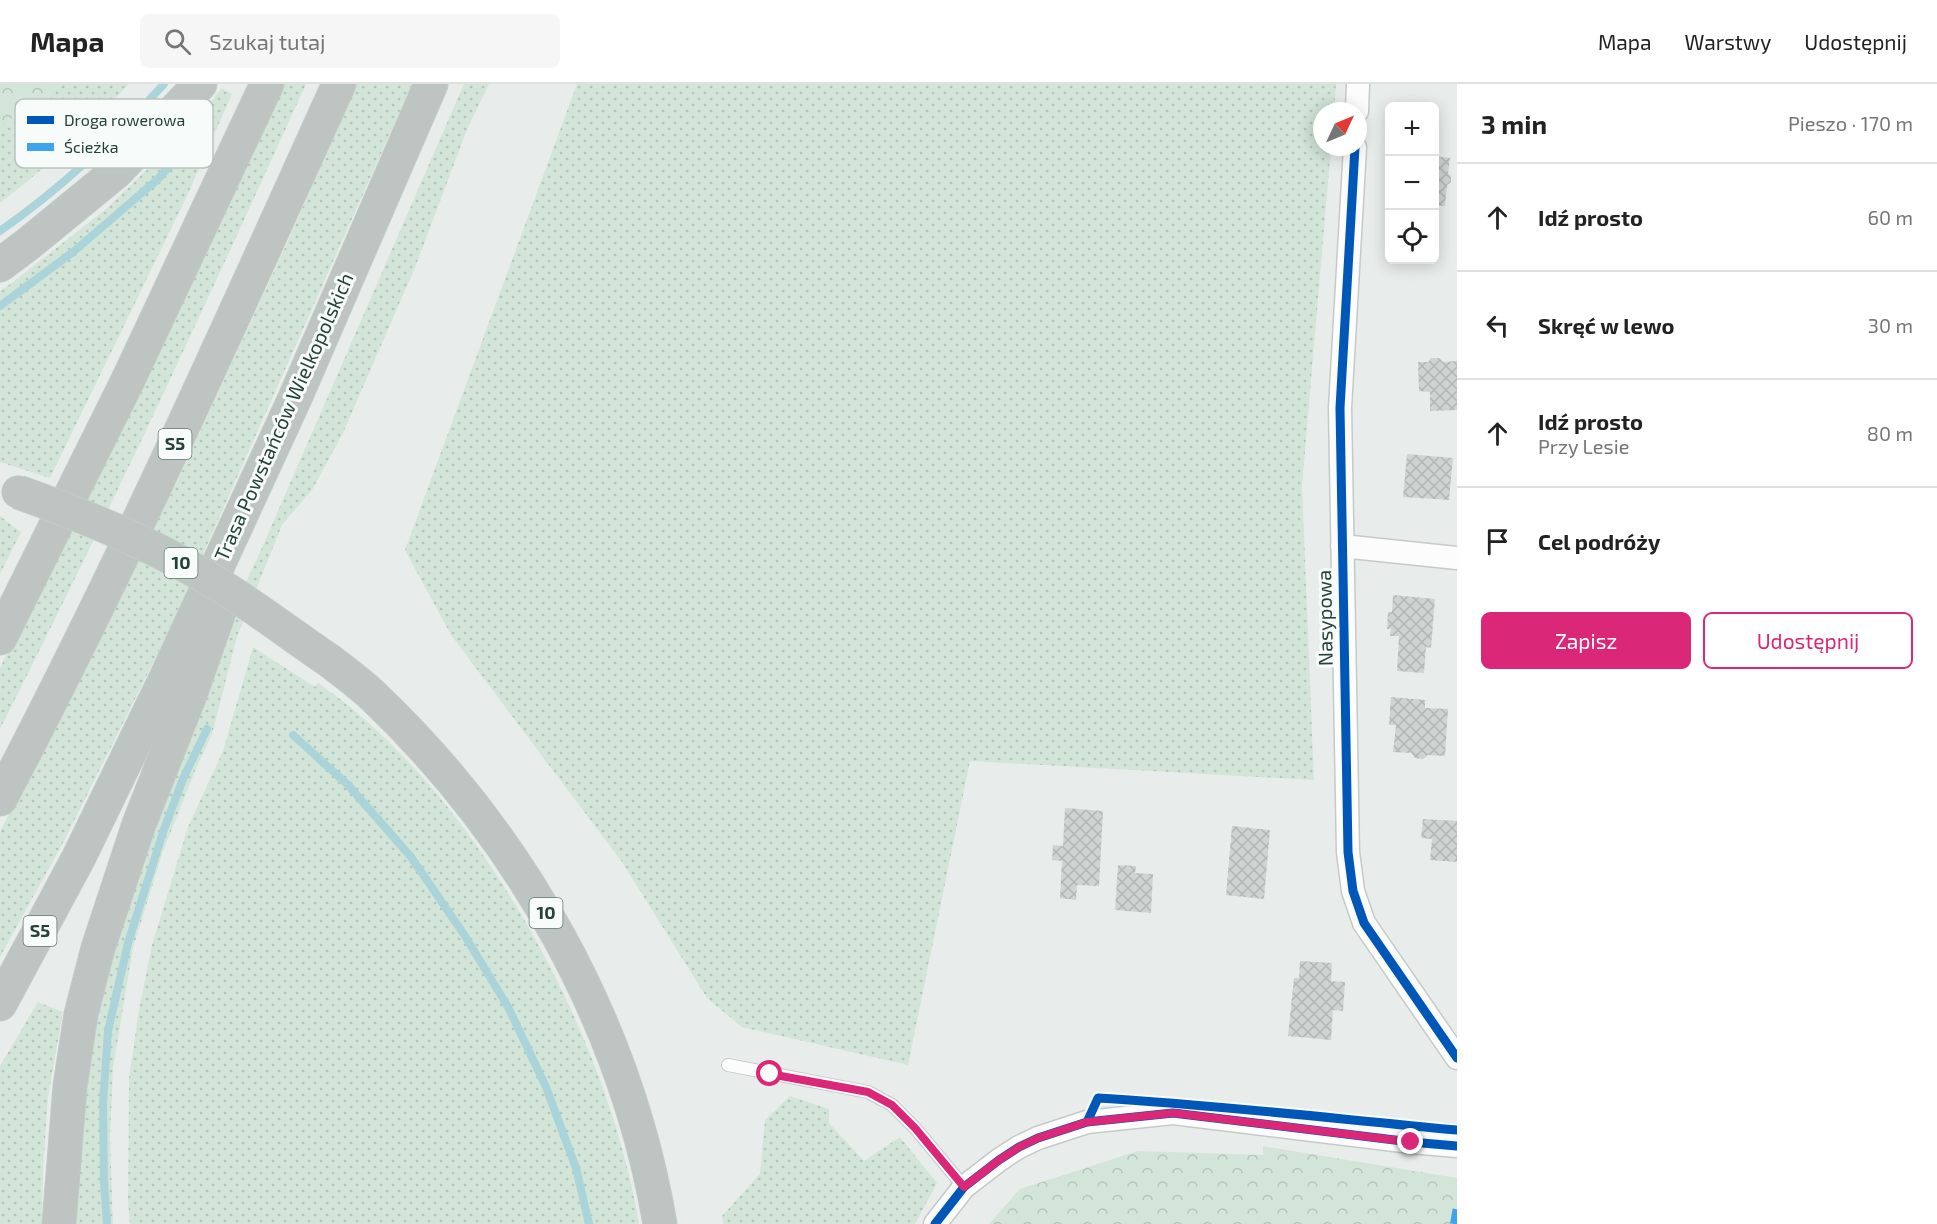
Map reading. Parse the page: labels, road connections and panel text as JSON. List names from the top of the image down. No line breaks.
{"streets":{"highway":["Trasa Powstańców Wielkopolskich","S5","10"],"street":["Nasypowa"]},"legend":["Droga rowerowa","Ścieżka"],"north":"top right","page":{"header":"Mapa","search":"Szukaj tutaj","nav":["Mapa","Warstwy","Udostępnij"],"heading":["3 min","Pieszo · 170 m"],"map_buttons":["+","−"],"list":[["Idź prosto","60 m"],["Skręć w lewo","30 m"],["Idź prosto","Przy Lesie","80 m"],"Cel podróży"],"buttons":["Zapisz","Udostępnij"]}}
